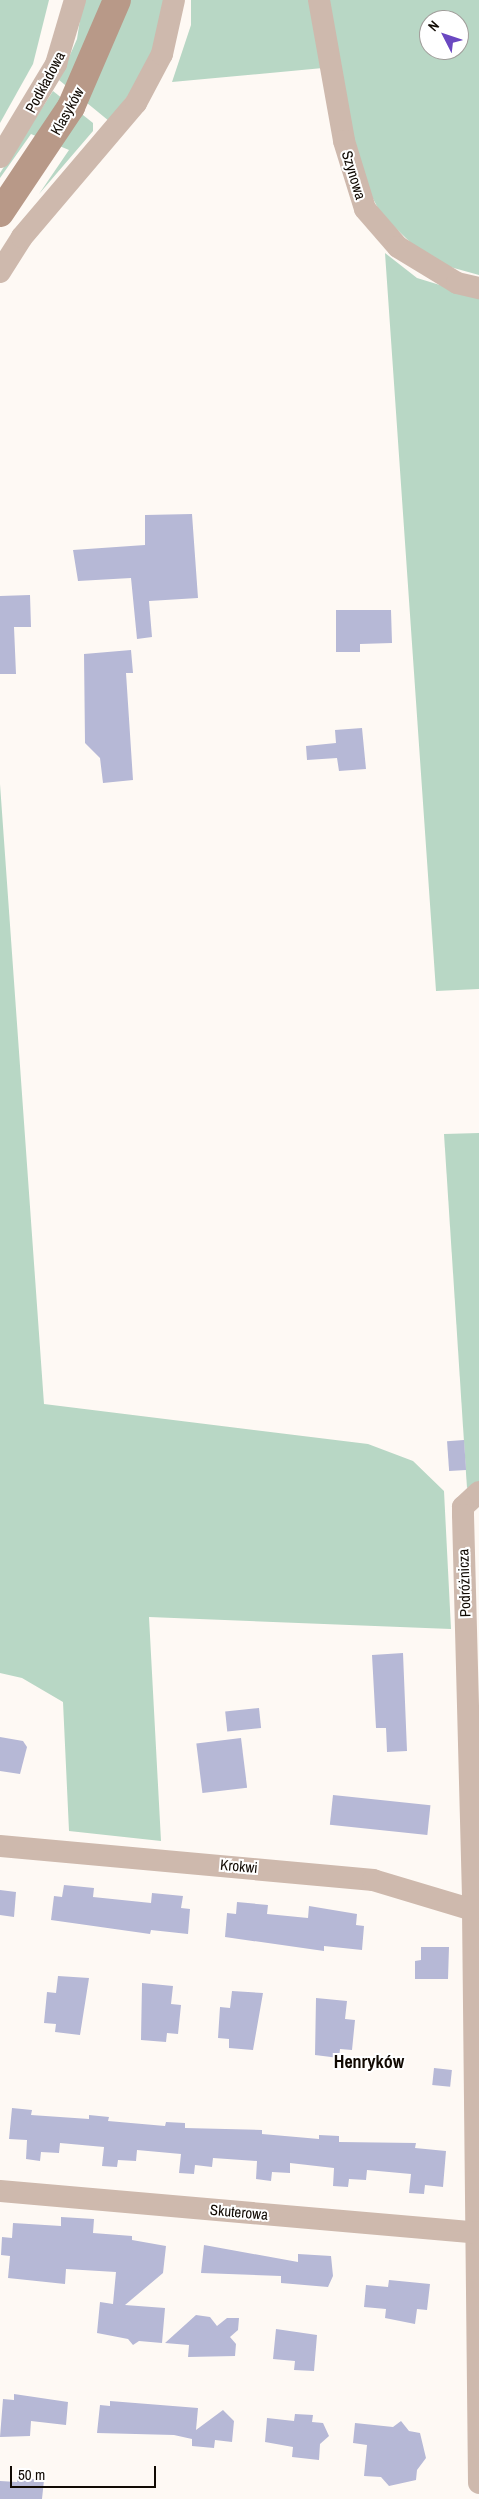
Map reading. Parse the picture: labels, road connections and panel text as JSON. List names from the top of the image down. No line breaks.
{"streets":{"street":["Podkładowa","Klasyków","Szynowa","Podróżnicza","Krokwi","Skuterowa"]},"crossings":[["Podróżnicza","Krokwi"],["Podróżnicza","Skuterowa"]],"districts":["Henryków"],"scale_bar":"50 m","north":"top left"}
